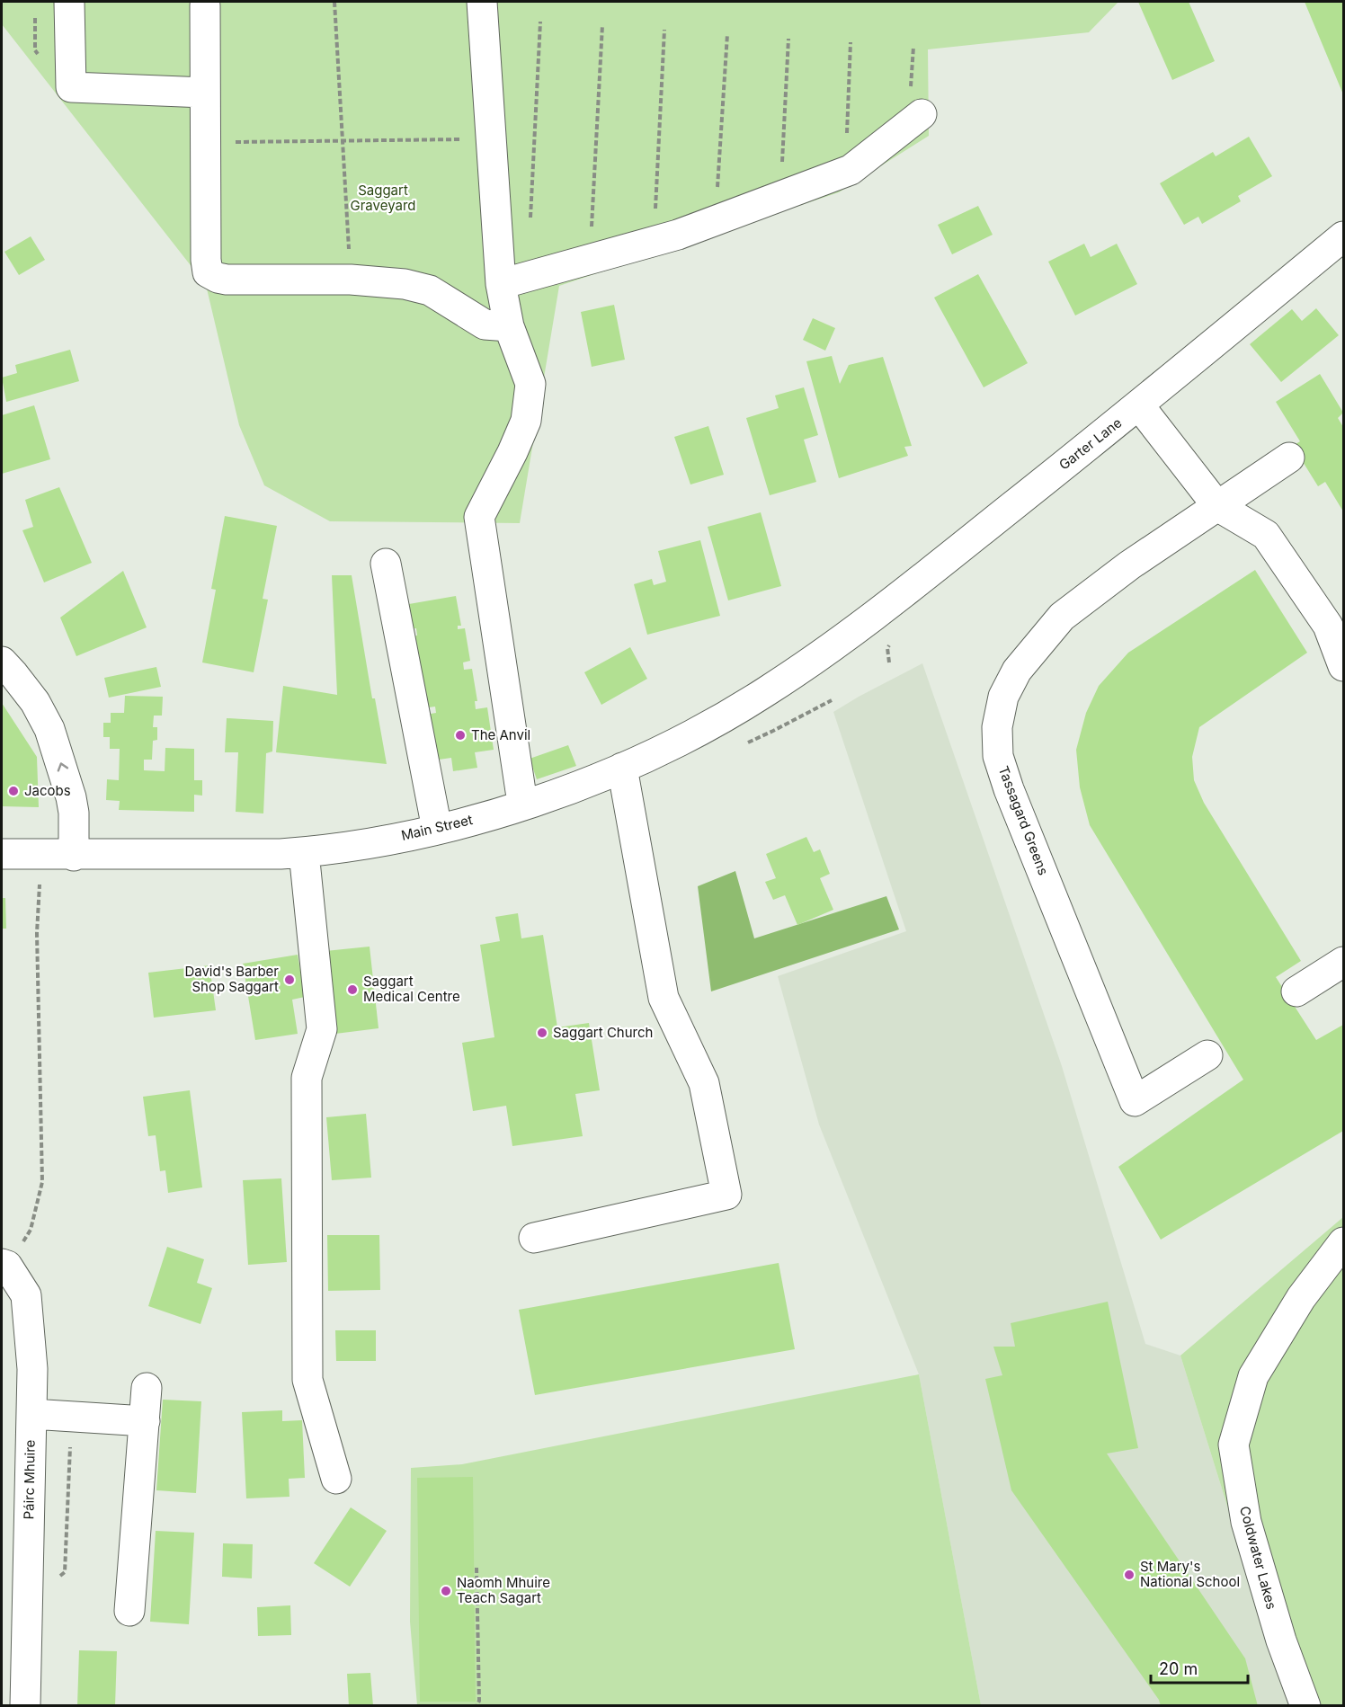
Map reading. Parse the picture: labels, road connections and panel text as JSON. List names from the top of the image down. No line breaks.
{"streets":{"street":["Garter Lane","Tassagard Greens","Main Street","Páirc Mhuire","Coldwater Lakes"]},"crossings":[["Garter Lane","Main Street"]],"parks":["Saggart Graveyard"],"places":["The Anvil","Jacobs","David's Barber Shop Saggart","Saggart Medical Centre","Saggart Church","St Mary's National School","Naomh Mhuire Teach Sagart"],"scale_bar":"20 m"}
